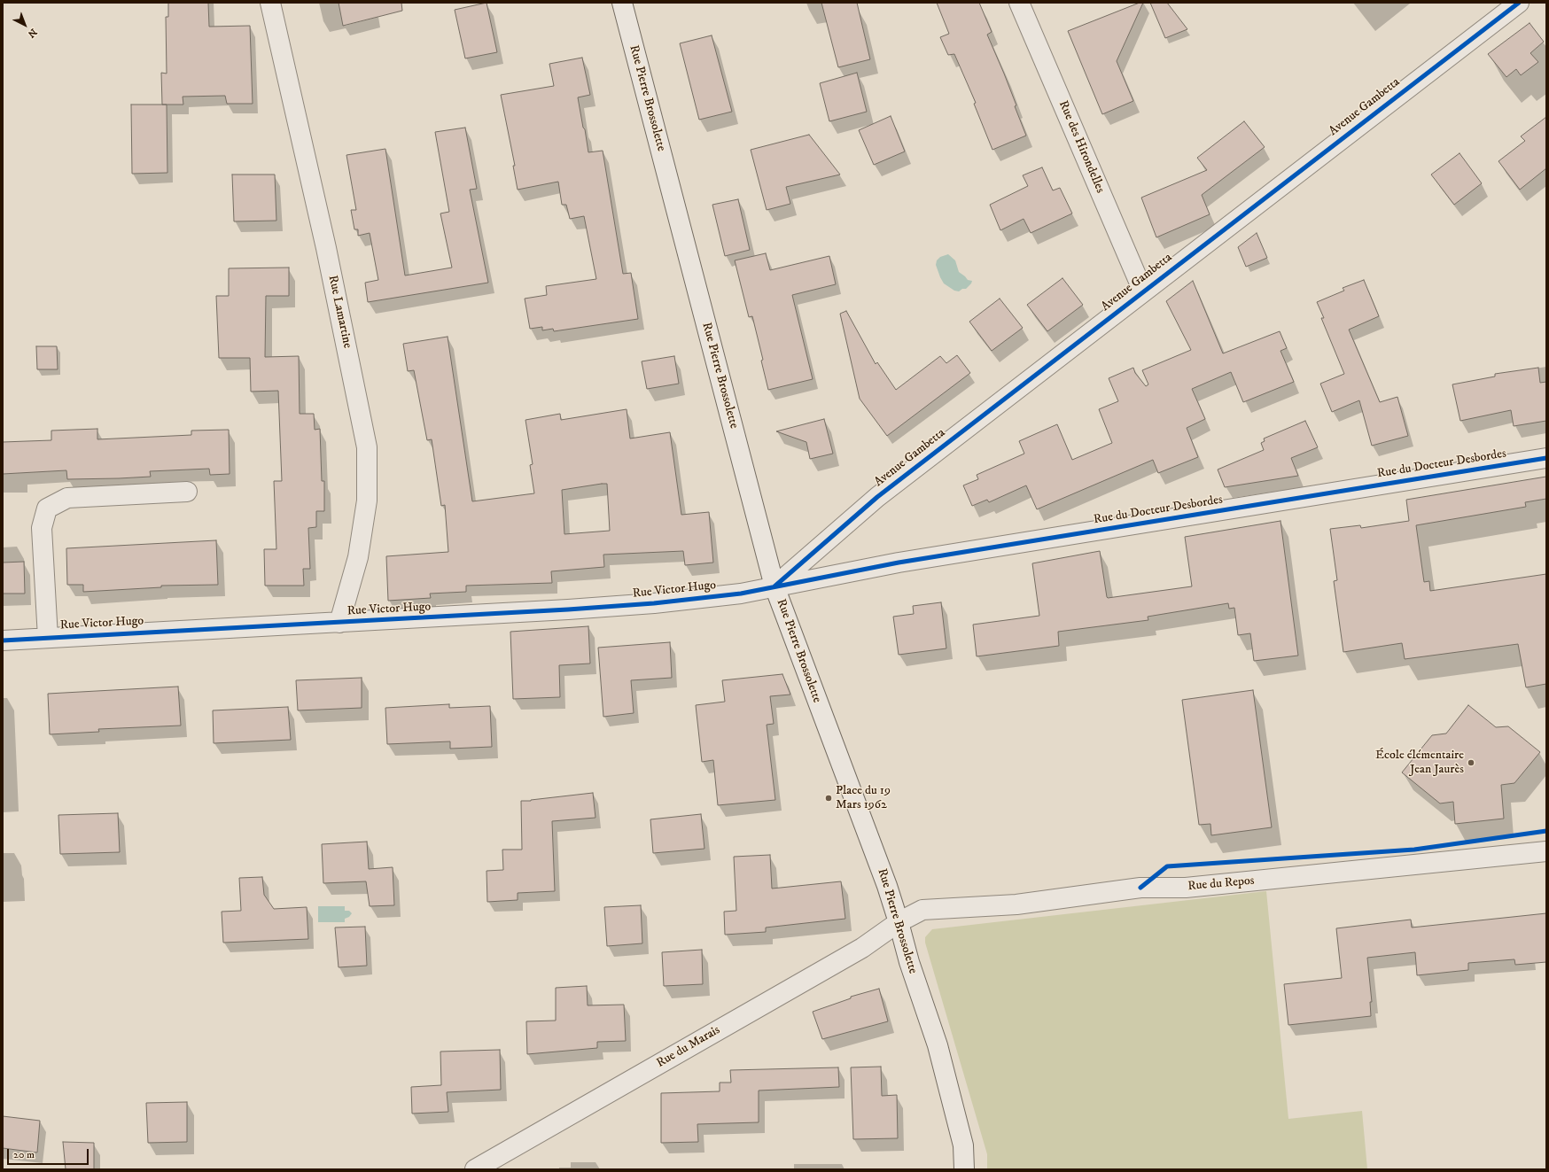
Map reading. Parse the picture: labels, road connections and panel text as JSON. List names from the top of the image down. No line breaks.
{"streets":{"street":["Rue Pierre Brossolette","Avenue Gambetta","Rue des Hirondelles","Rue Lamartine","Rue du Docteur Desbordes","Rue Victor Hugo","Rue du Repos","Rue du Marais"]},"crossings":[["Rue Pierre Brossolette","Avenue Gambetta"],["Rue Pierre Brossolette","Rue du Docteur Desbordes"],["Rue Pierre Brossolette","Rue Victor Hugo"],["Rue Pierre Brossolette","Rue du Repos"],["Rue Pierre Brossolette","Rue du Marais"],["Avenue Gambetta","Rue des Hirondelles"],["Avenue Gambetta","Rue du Docteur Desbordes"],["Avenue Gambetta","Rue Victor Hugo"],["Rue Lamartine","Rue Victor Hugo"],["Rue du Docteur Desbordes","Rue Victor Hugo"],["Rue du Repos","Rue du Marais"]],"places":["École élémentaire Jean Jaurès","Place du 19 Mars 1962"],"scale_bar":"20 m","north":"bottom right"}
